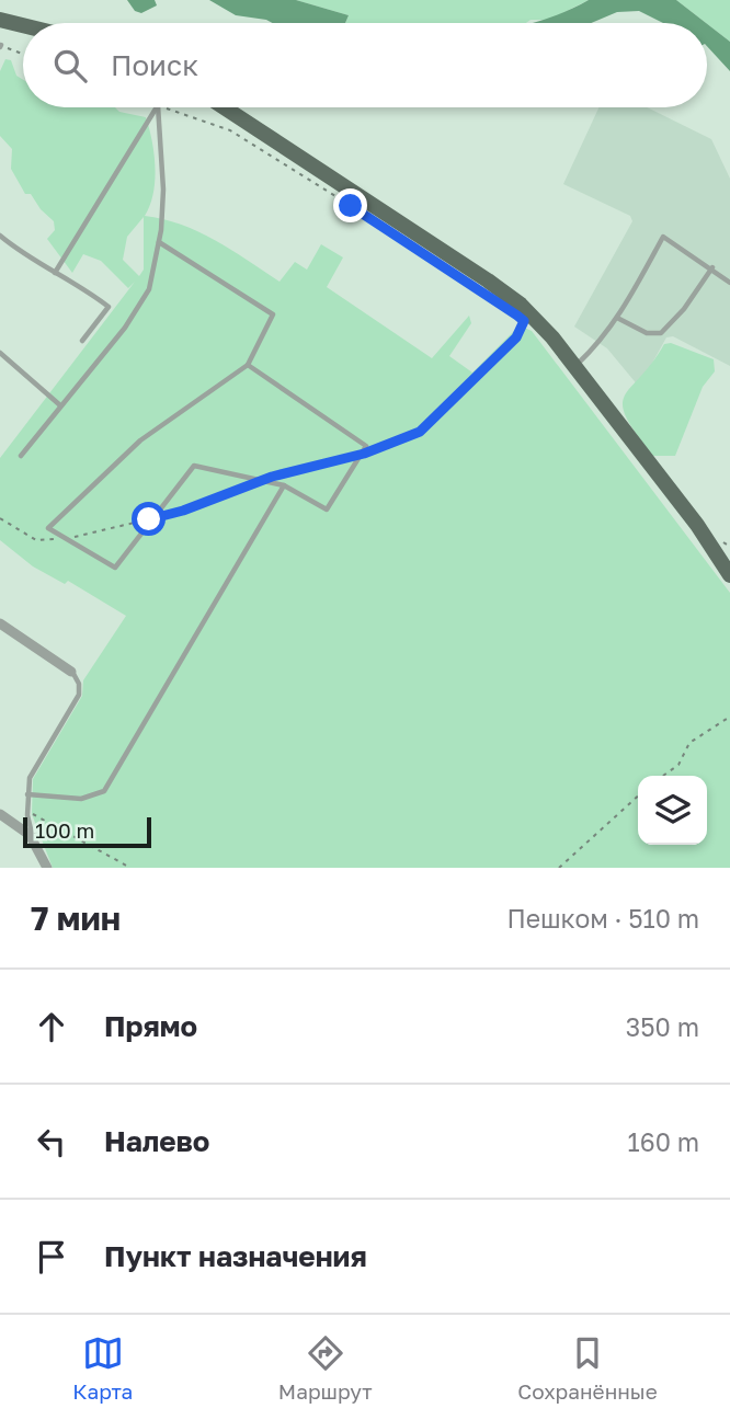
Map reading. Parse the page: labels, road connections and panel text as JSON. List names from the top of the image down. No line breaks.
{"scale_bar":"100 m","page":{"search":"Поиск","scale":"100 m","heading":["7 мин","Пешком · 510 m"],"list":[["Прямо","350 m"],["Налево","160 m"],"Пункт назначения"],"nav":["Карта","Маршрут","Сохранённые"]}}
